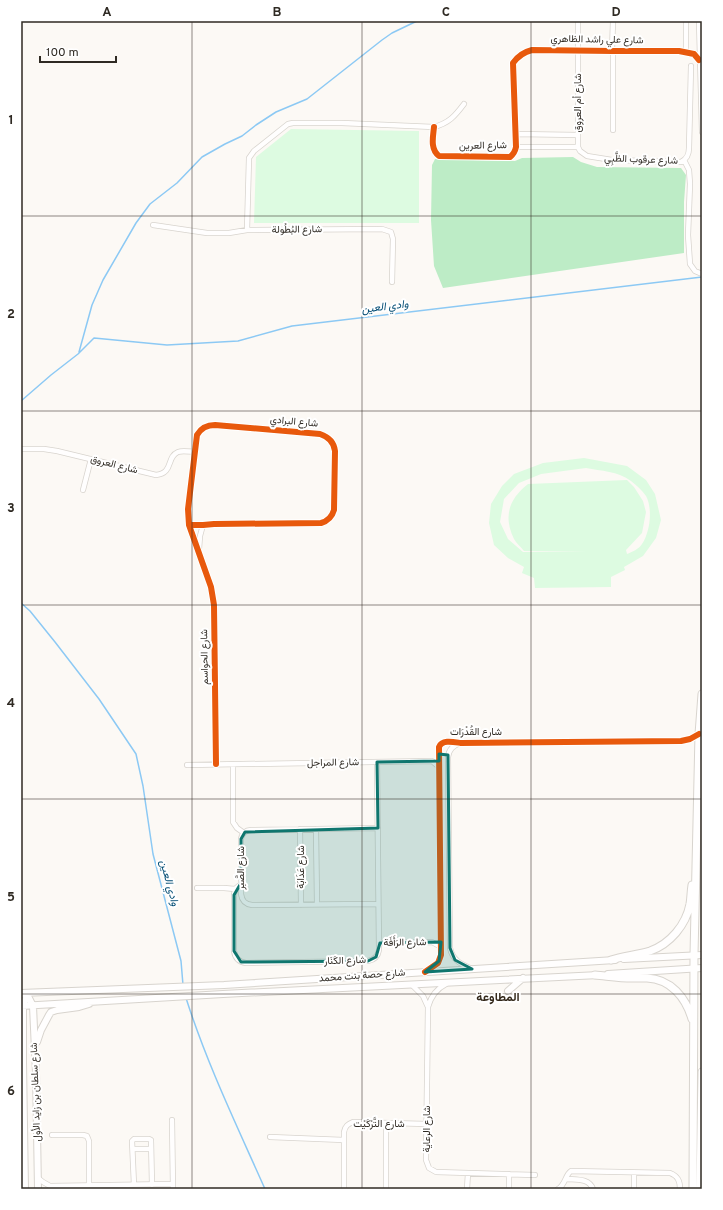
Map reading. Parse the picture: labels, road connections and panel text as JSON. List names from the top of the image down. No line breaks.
{"streets":{"main road":["شارع حصة بنت محمد","شارع سلطان بن زايد الأول"],"street":["شارع علي راشد الظاهري","شارع أم العروق","شارع العرين","شارع عرقوب الظَّبِي","شارع البُطُولة","شارع البرادي","شارع العروق","شارع الحواسم","شارع القُدْرَات","شارع المراجل","شارع عَدَابَة","شارع الصَّبر","شارع الرَأَفَة","شارع الكَنَار","شارع التَّرْكَيْت","شارع الرعاية"]},"crossings":[["شارع علي راشد الظاهري","شارع أم العروق"],["شارع علي راشد الظاهري","شارع العرين"],["شارع أم العروق","شارع العرين"],["شارع أم العروق","شارع عرقوب الظَّبِي"],["شارع البرادي","شارع العروق"],["شارع البرادي","شارع الحواسم"],["شارع الحواسم","شارع المراجل"],["شارع القُدْرَات","شارع الرَأَفَة"],["شارع القُدْرَات","شارع حصة بنت محمد"],["شارع المراجل","شارع الكَنَار"],["شارع عَدَابَة","شارع الصَّبر"],["شارع الصَّبر","شارع الكَنَار"],["شارع الرَأَفَة","شارع الكَنَار"],["شارع حصة بنت محمد","شارع سلطان بن زايد الأول"],["شارع حصة بنت محمد","شارع الرعاية"],["شارع التَّرْكَيْت","شارع الرعاية"]],"districts":["المطاوعة"],"water":["وادي العين"],"scale_bar":"100 m","grid":{"columns":["A","B","C","D"],"rows":["1","2","3","4","5","6"]}}
